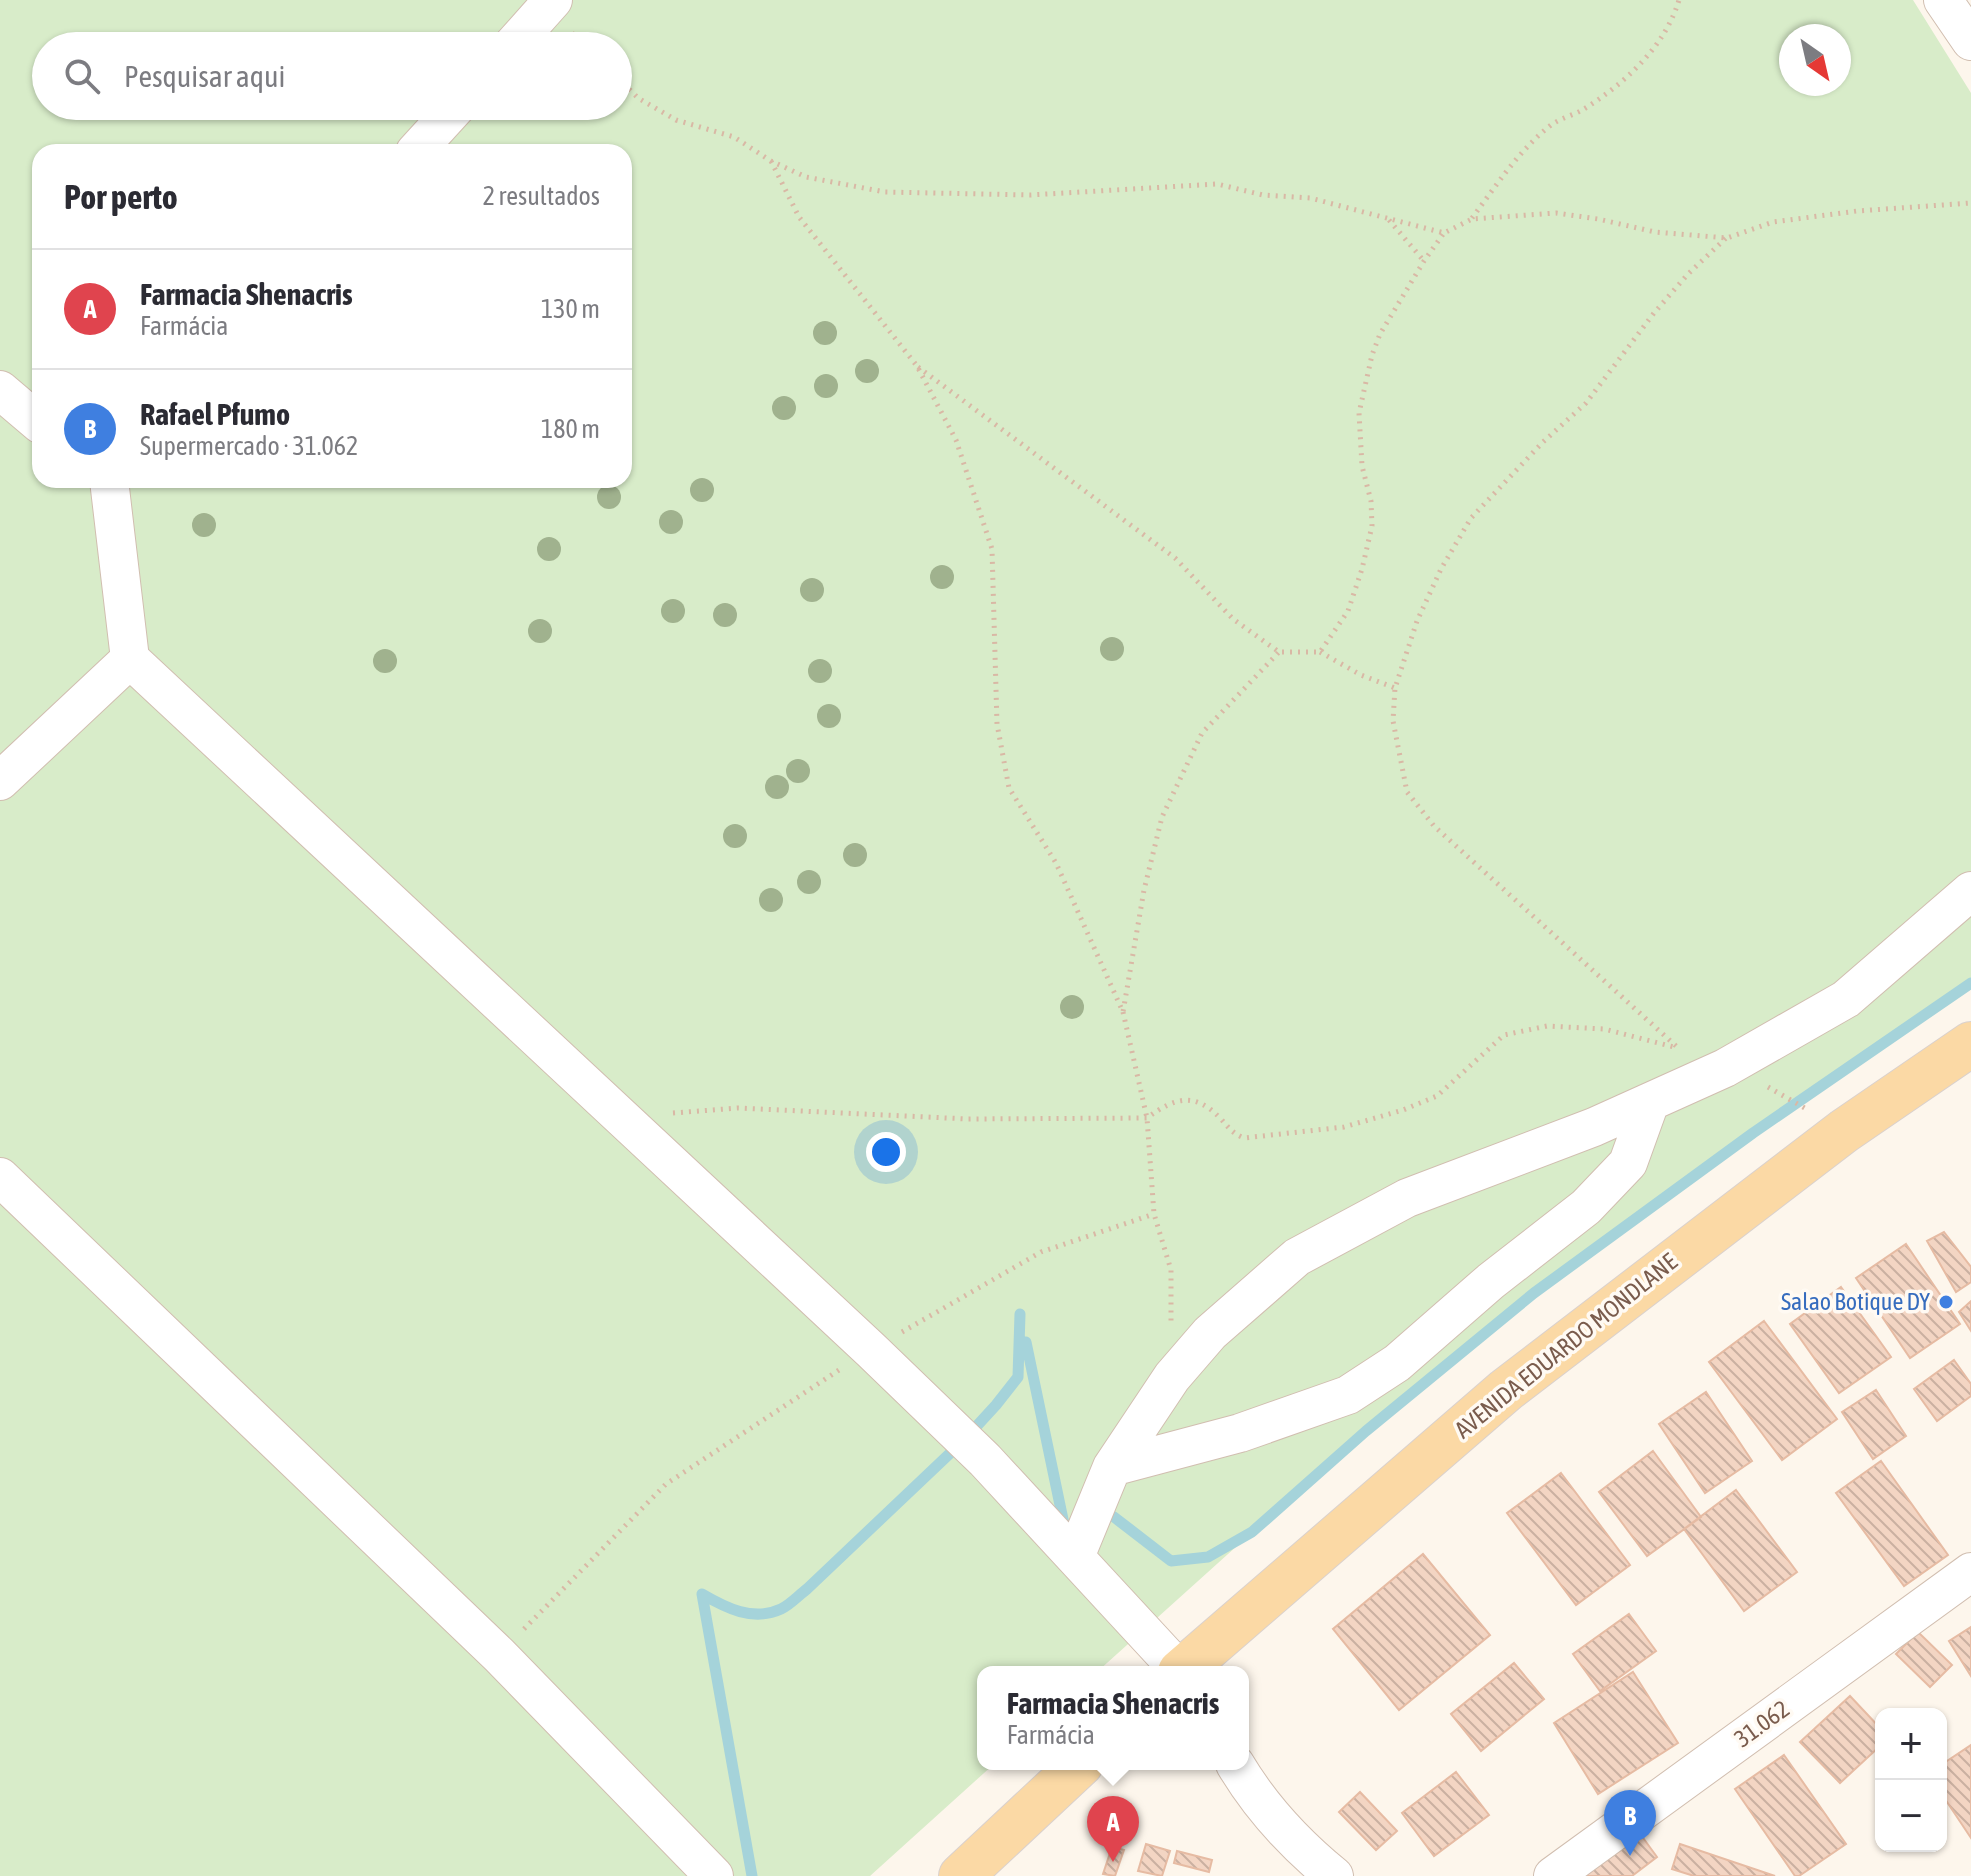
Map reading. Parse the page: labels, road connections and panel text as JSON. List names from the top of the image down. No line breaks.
{"streets":{"main road":["AVENIDA EDUARDO MONDLANE"],"street":["31.062"]},"places":["Salao Botique DY"],"north":"bottom right","page":{"search":"Pesquisar aqui","heading":["Por perto","2 resultados"],"list":[{"mark":"A","name":"Farmacia Shenacris","note":"Farmácia","value":"130 m"},{"mark":"B","name":"Rafael Pfumo","note":"Supermercado · 31.062","value":"180 m"}],"popup":["Farmacia Shenacris","Farmácia"],"map_buttons":["+","−"],"pins":["B","A"]}}
